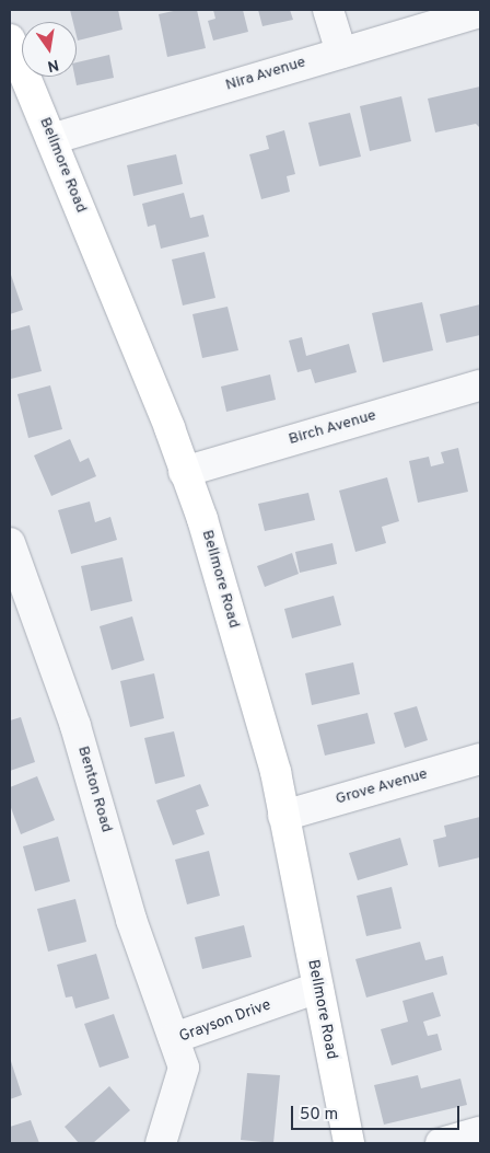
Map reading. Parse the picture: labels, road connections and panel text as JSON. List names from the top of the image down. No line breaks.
{"streets":{"main road":["Bellmore Road"],"street":["Nira Avenue","Birch Avenue","Grove Avenue","Benton Road","Grayson Drive"]},"crossings":[["Nira Avenue","Bellmore Road"],["Bellmore Road","Birch Avenue"],["Bellmore Road","Grove Avenue"],["Bellmore Road","Grayson Drive"],["Benton Road","Grayson Drive"]],"scale_bar":"50 m","north":"bottom"}
